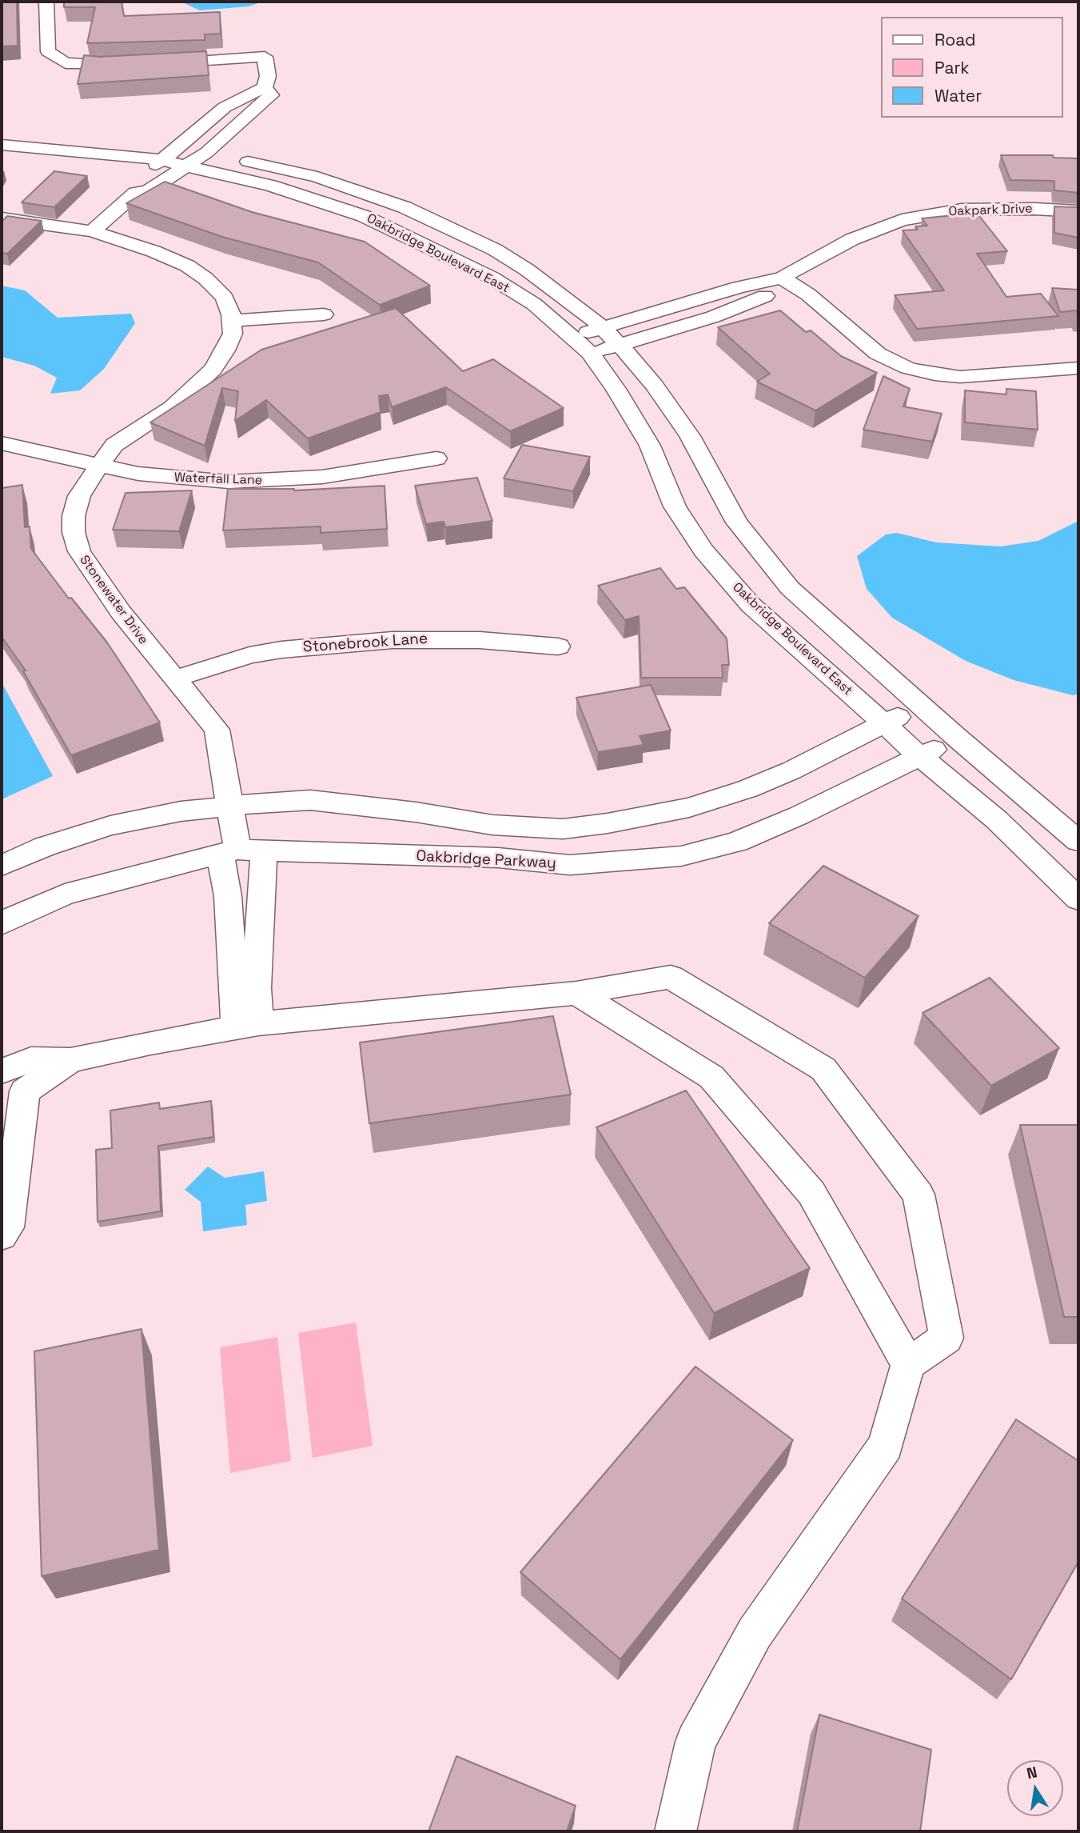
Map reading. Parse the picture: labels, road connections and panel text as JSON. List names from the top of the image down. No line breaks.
{"streets":{"street":["Oakpark Drive","Oakbridge Boulevard East","Waterfall Lane","Stonewater Drive","Stonebrook Lane","Oakbridge Parkway"]},"crossings":[["Oakpark Drive","Oakbridge Boulevard East"],["Oakbridge Boulevard East","Oakbridge Parkway"],["Waterfall Lane","Stonewater Drive"],["Stonewater Drive","Stonebrook Lane"],["Stonewater Drive","Oakbridge Parkway"]],"legend":["Road","Park","Water"],"north":"top"}
